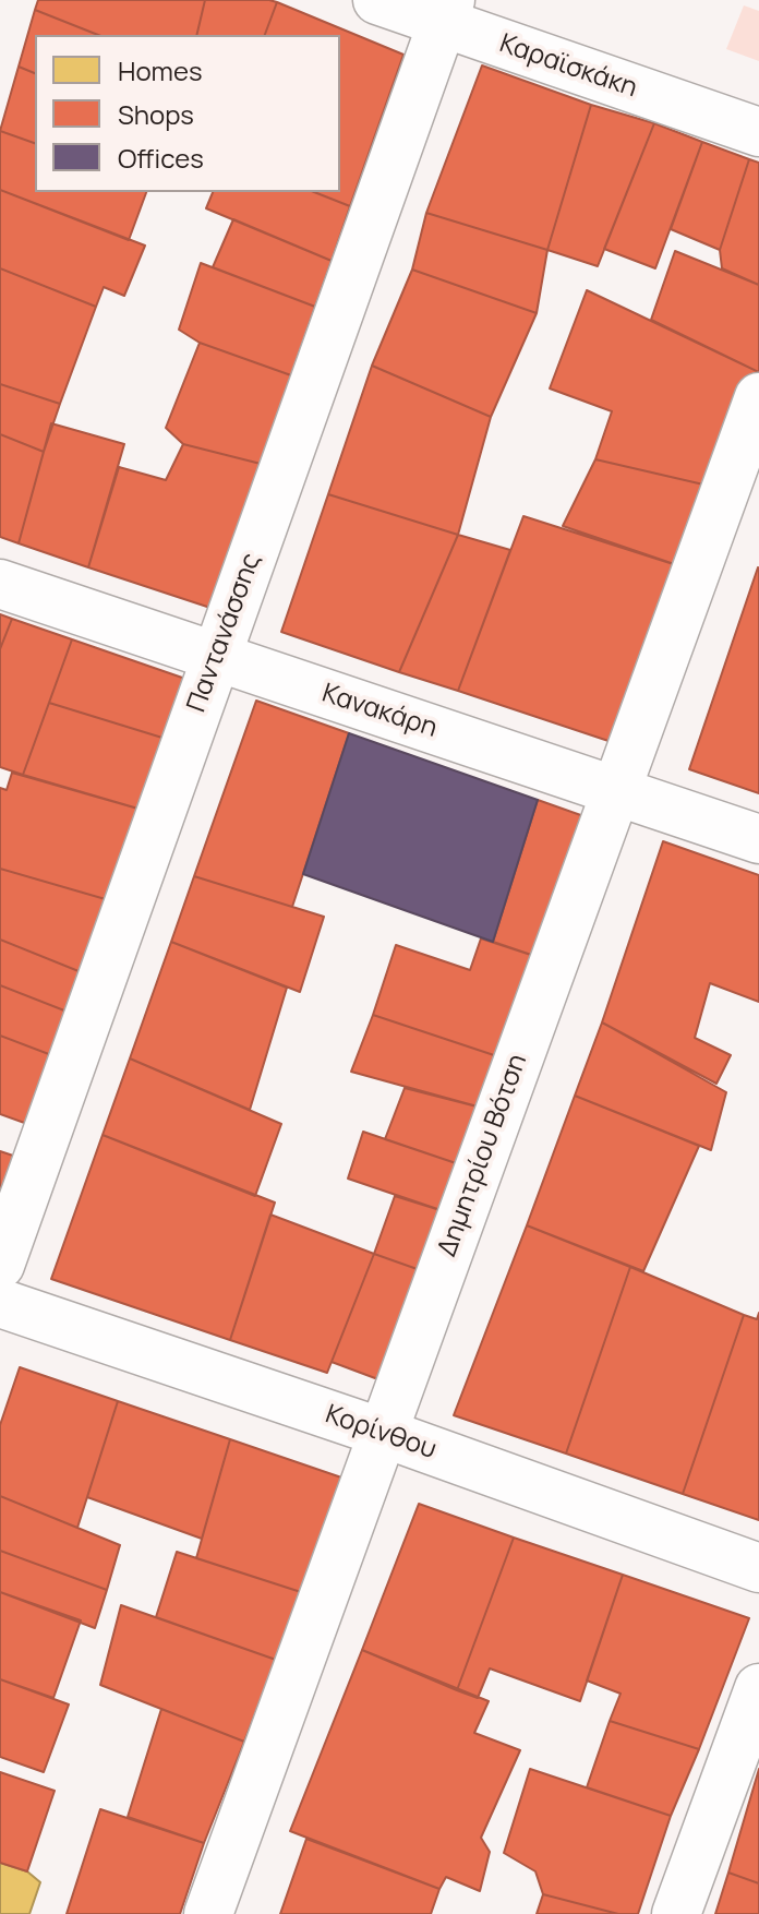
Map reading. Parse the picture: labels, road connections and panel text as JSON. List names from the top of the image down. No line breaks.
{"streets":{"street":["Καραϊσκάκη","Παντανάσσης","Κανακάρη","Δημητρίου Βότση","Κορίνθου"]},"crossings":[["Καραϊσκάκη","Παντανάσσης"],["Παντανάσσης","Κανακάρη"],["Κανακάρη","Δημητρίου Βότση"],["Δημητρίου Βότση","Κορίνθου"]],"legend":["Homes","Shops","Offices"]}
